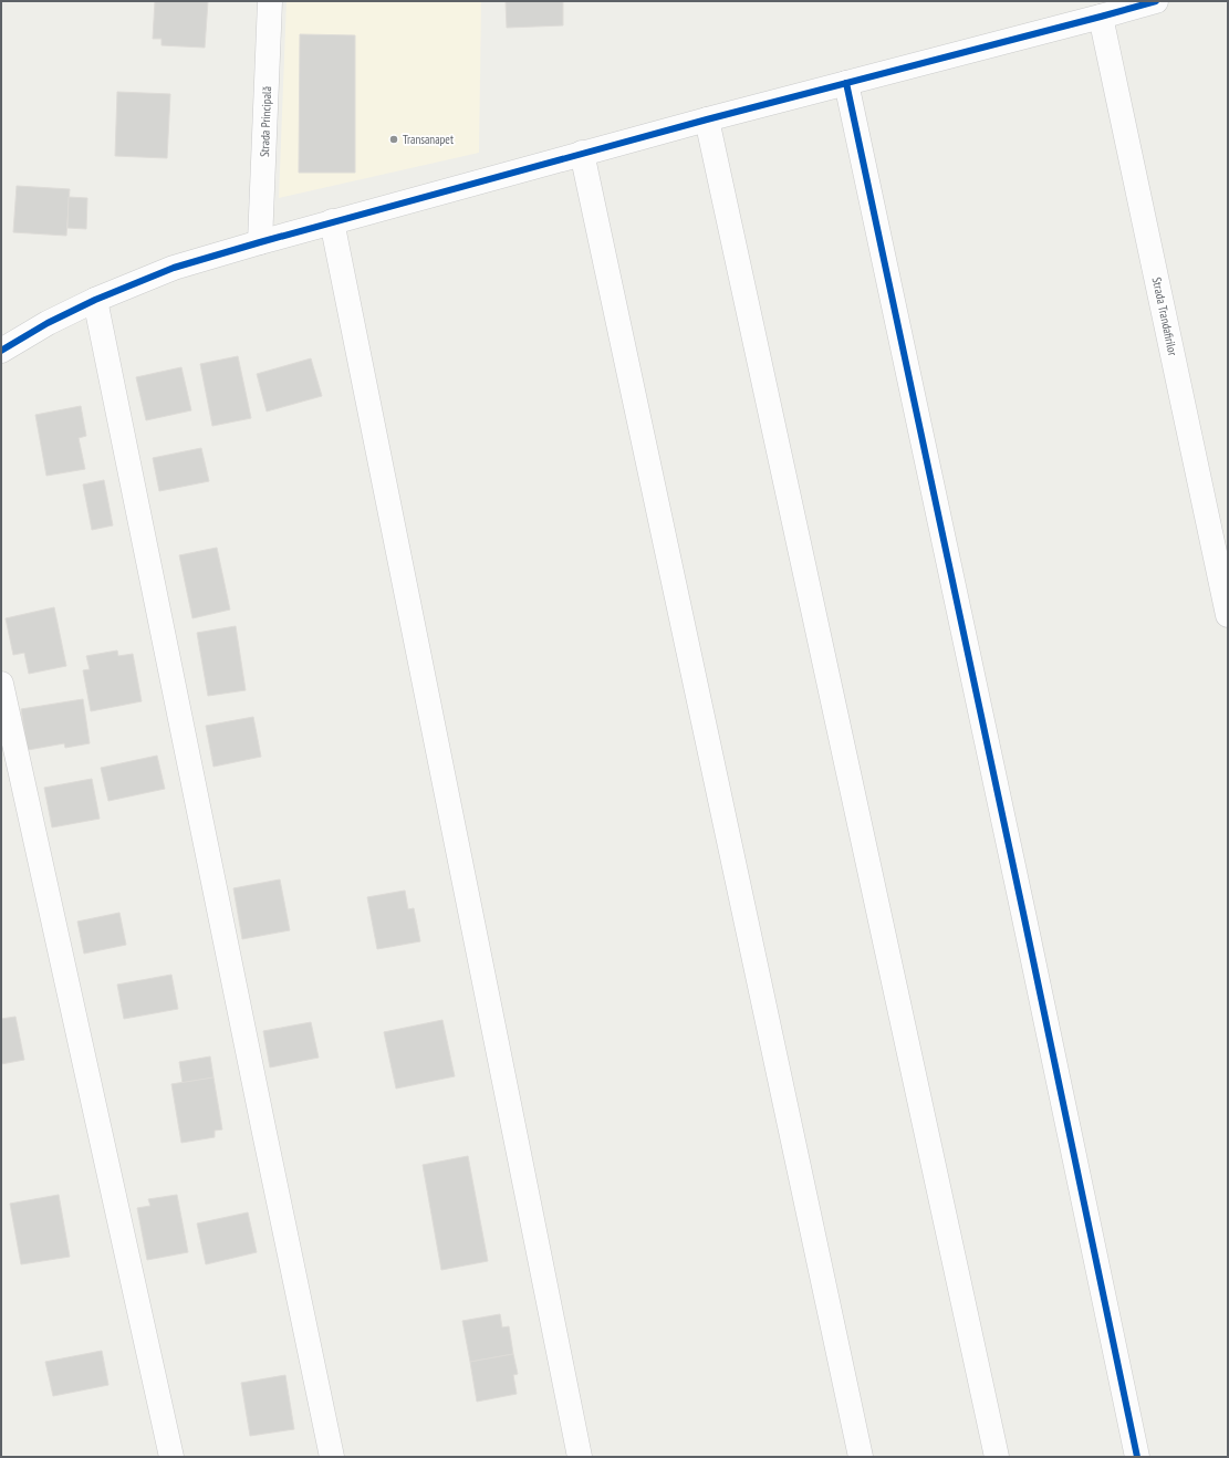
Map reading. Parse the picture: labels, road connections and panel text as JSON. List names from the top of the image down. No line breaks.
{"streets":{"street":["Strada Principală","Strada Trandafirilor"]},"places":["Transanapet"]}
